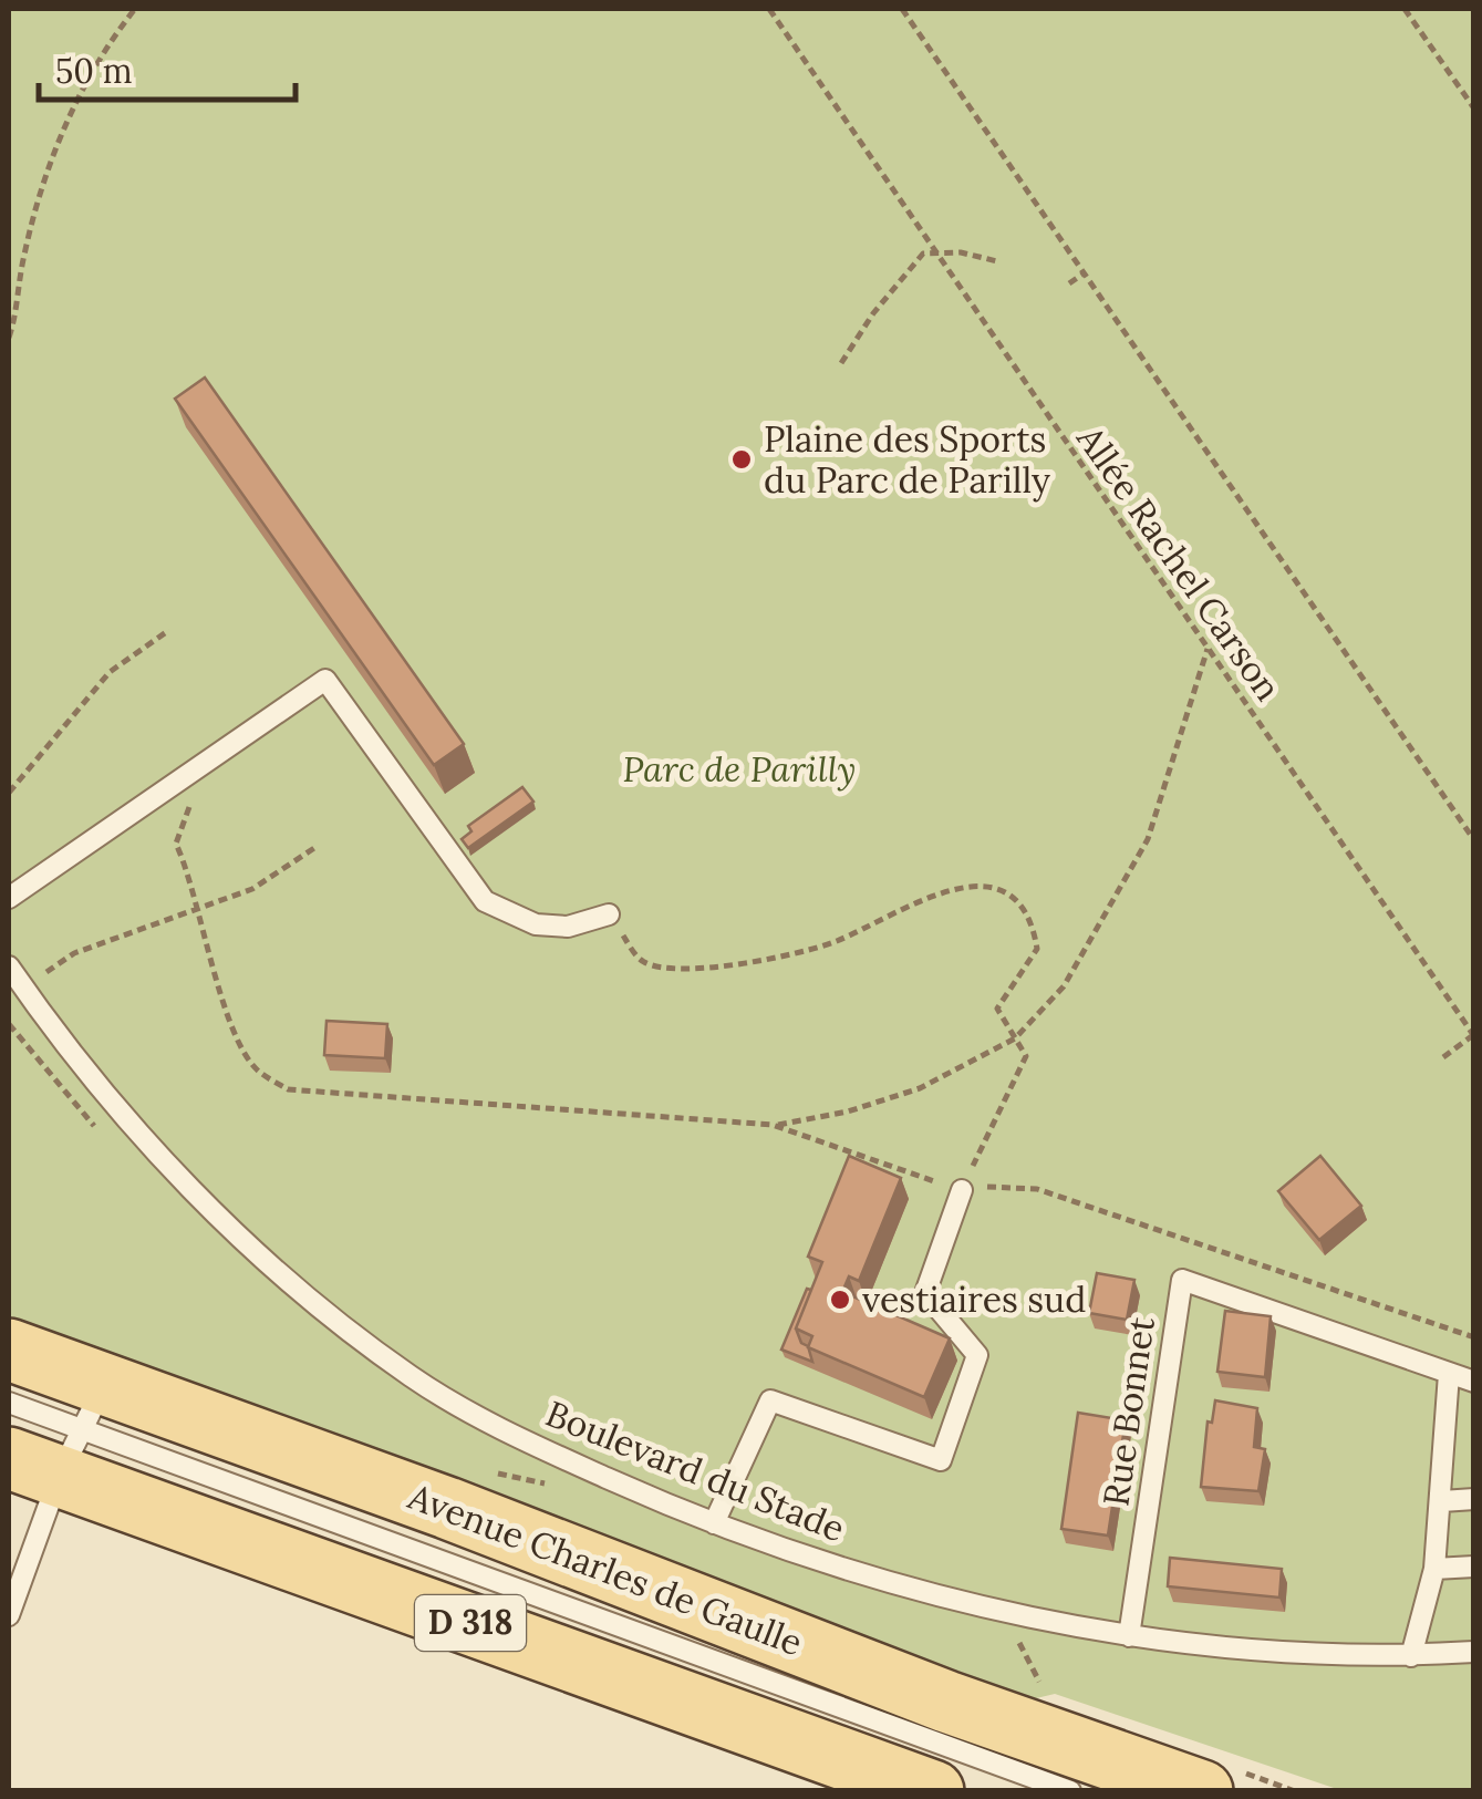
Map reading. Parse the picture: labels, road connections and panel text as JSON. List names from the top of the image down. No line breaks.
{"streets":{"main road":["Avenue Charles de Gaulle","D 318"],"lane":["Rue Bonnet","Boulevard du Stade"],"path":["Allée Rachel Carson"]},"crossings":[["Rue Bonnet","Boulevard du Stade"]],"parks":["Parc de Parilly"],"places":["Plaine des Sports du Parc de Parilly","vestiaires sud"],"scale_bar":"50 m"}
